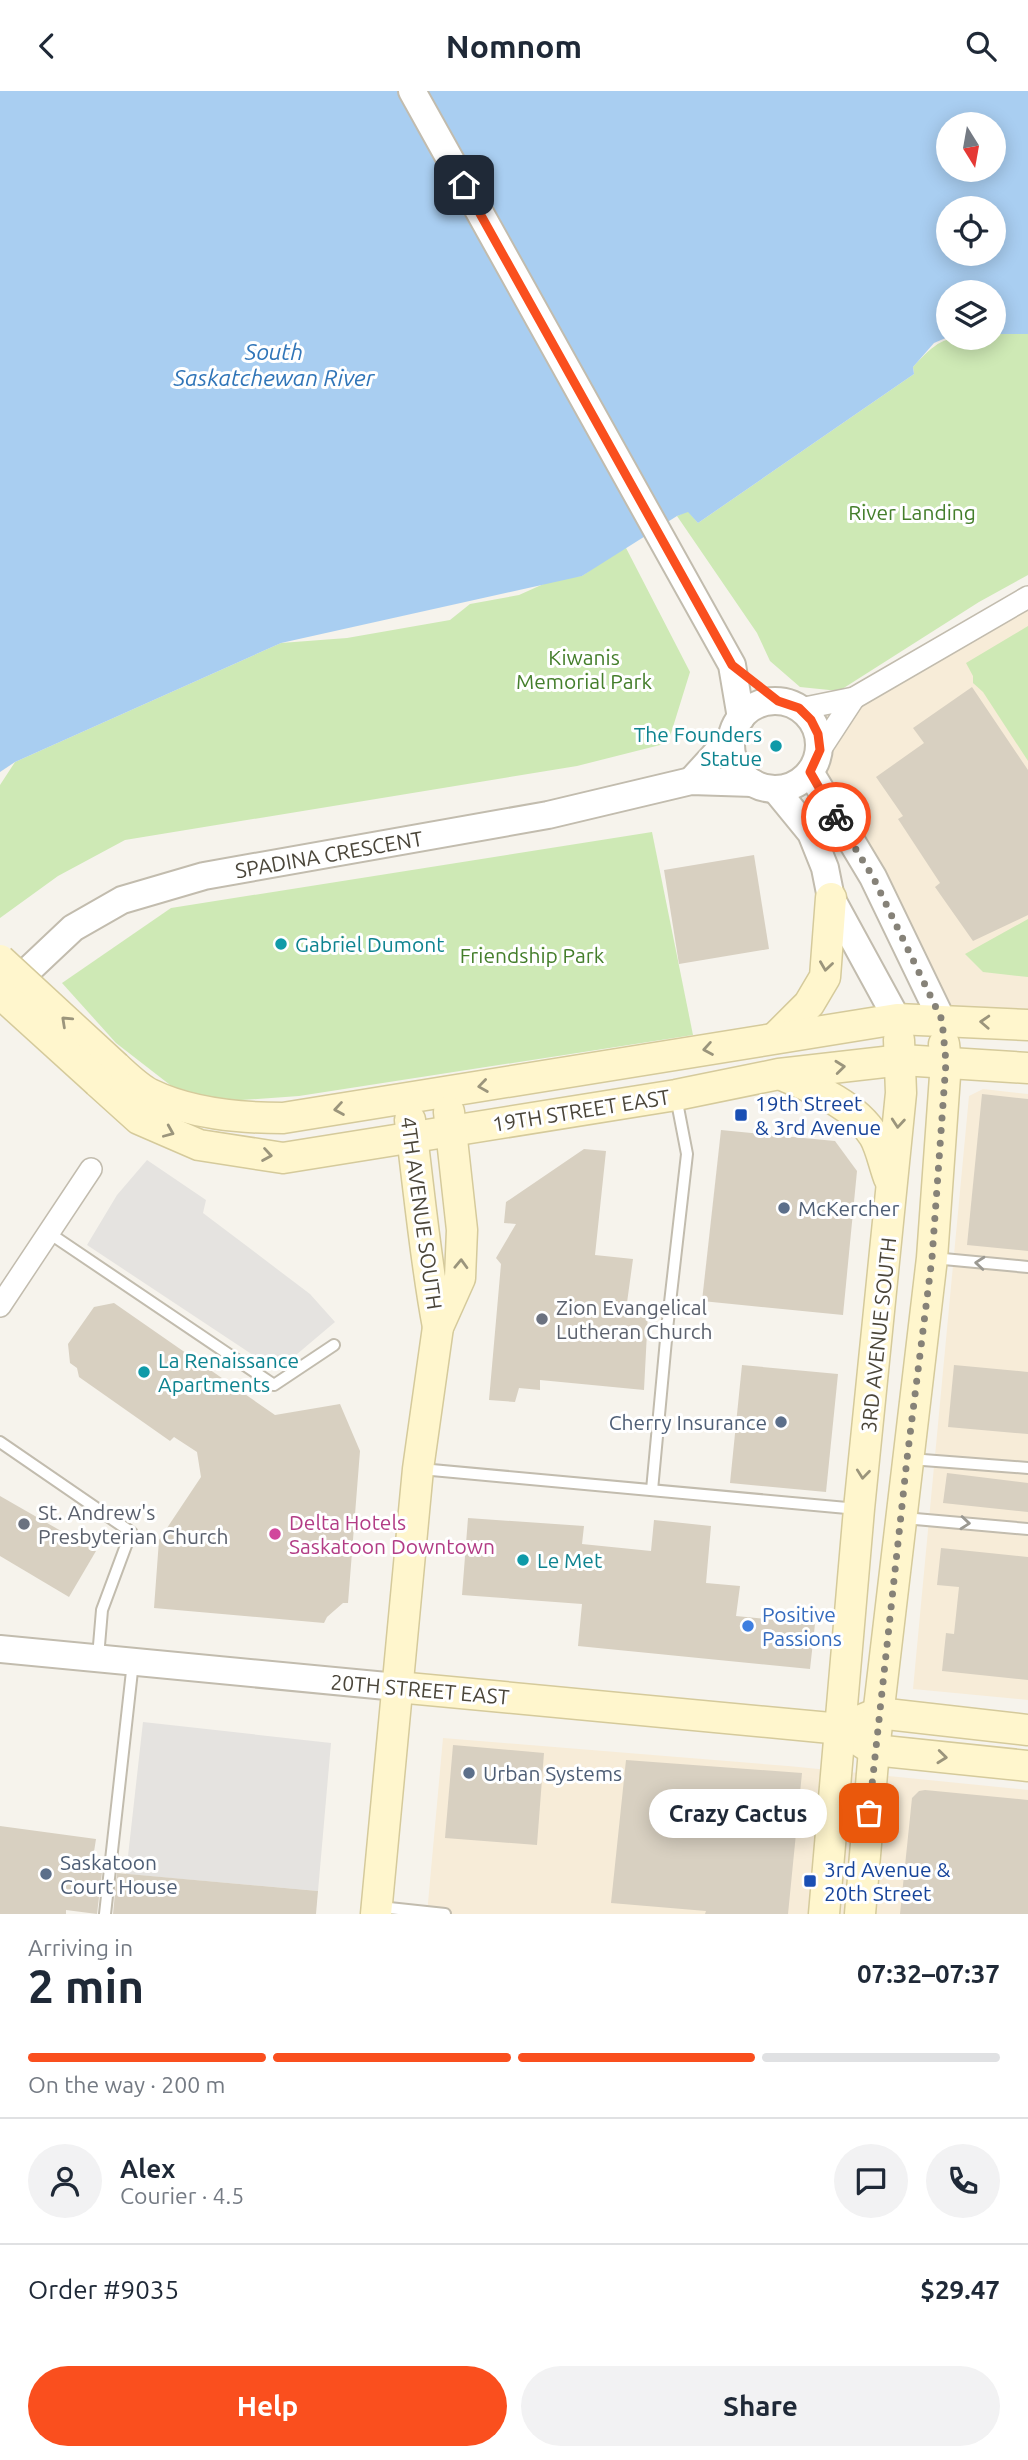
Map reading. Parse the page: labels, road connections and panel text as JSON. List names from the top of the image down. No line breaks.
{"streets":{"main road":["19TH STREET EAST","4TH AVENUE SOUTH","3RD AVENUE SOUTH","20TH STREET EAST"],"street":["SPADINA CRESCENT"]},"crossings":[["SPADINA CRESCENT","3RD AVENUE SOUTH"],["19TH STREET EAST","4TH AVENUE SOUTH"],["19TH STREET EAST","3RD AVENUE SOUTH"],["4TH AVENUE SOUTH","20TH STREET EAST"],["3RD AVENUE SOUTH","20TH STREET EAST"]],"water":["South Saskatchewan River"],"parks":["River Landing","Kiwanis Memorial Park","Friendship Park"],"places":{"other":["The Founders Statue","Gabriel Dumont","McKercher","Zion Evangelical Lutheran Church","La Renaissance Apartments","Cherry Insurance","St. Andrew's Presbyterian Church","Delta Hotels Saskatoon Downtown","Le Met","Positive Passions","Urban Systems","Crazy Cactus","Saskatoon Court House"],"transit":["19th Street & 3rd Avenue","3rd Avenue & 20th Street"]},"north":"bottom","page":{"header":"Nomnom","bubble":"Crazy Cactus","heading":["2 min","Arriving in","07:32–07:37"],"panel":["Alex","Courier · 4.5","Order #9035","$29.47"],"bar":"On the way · 200 m","buttons":["Help","Share"]}}
